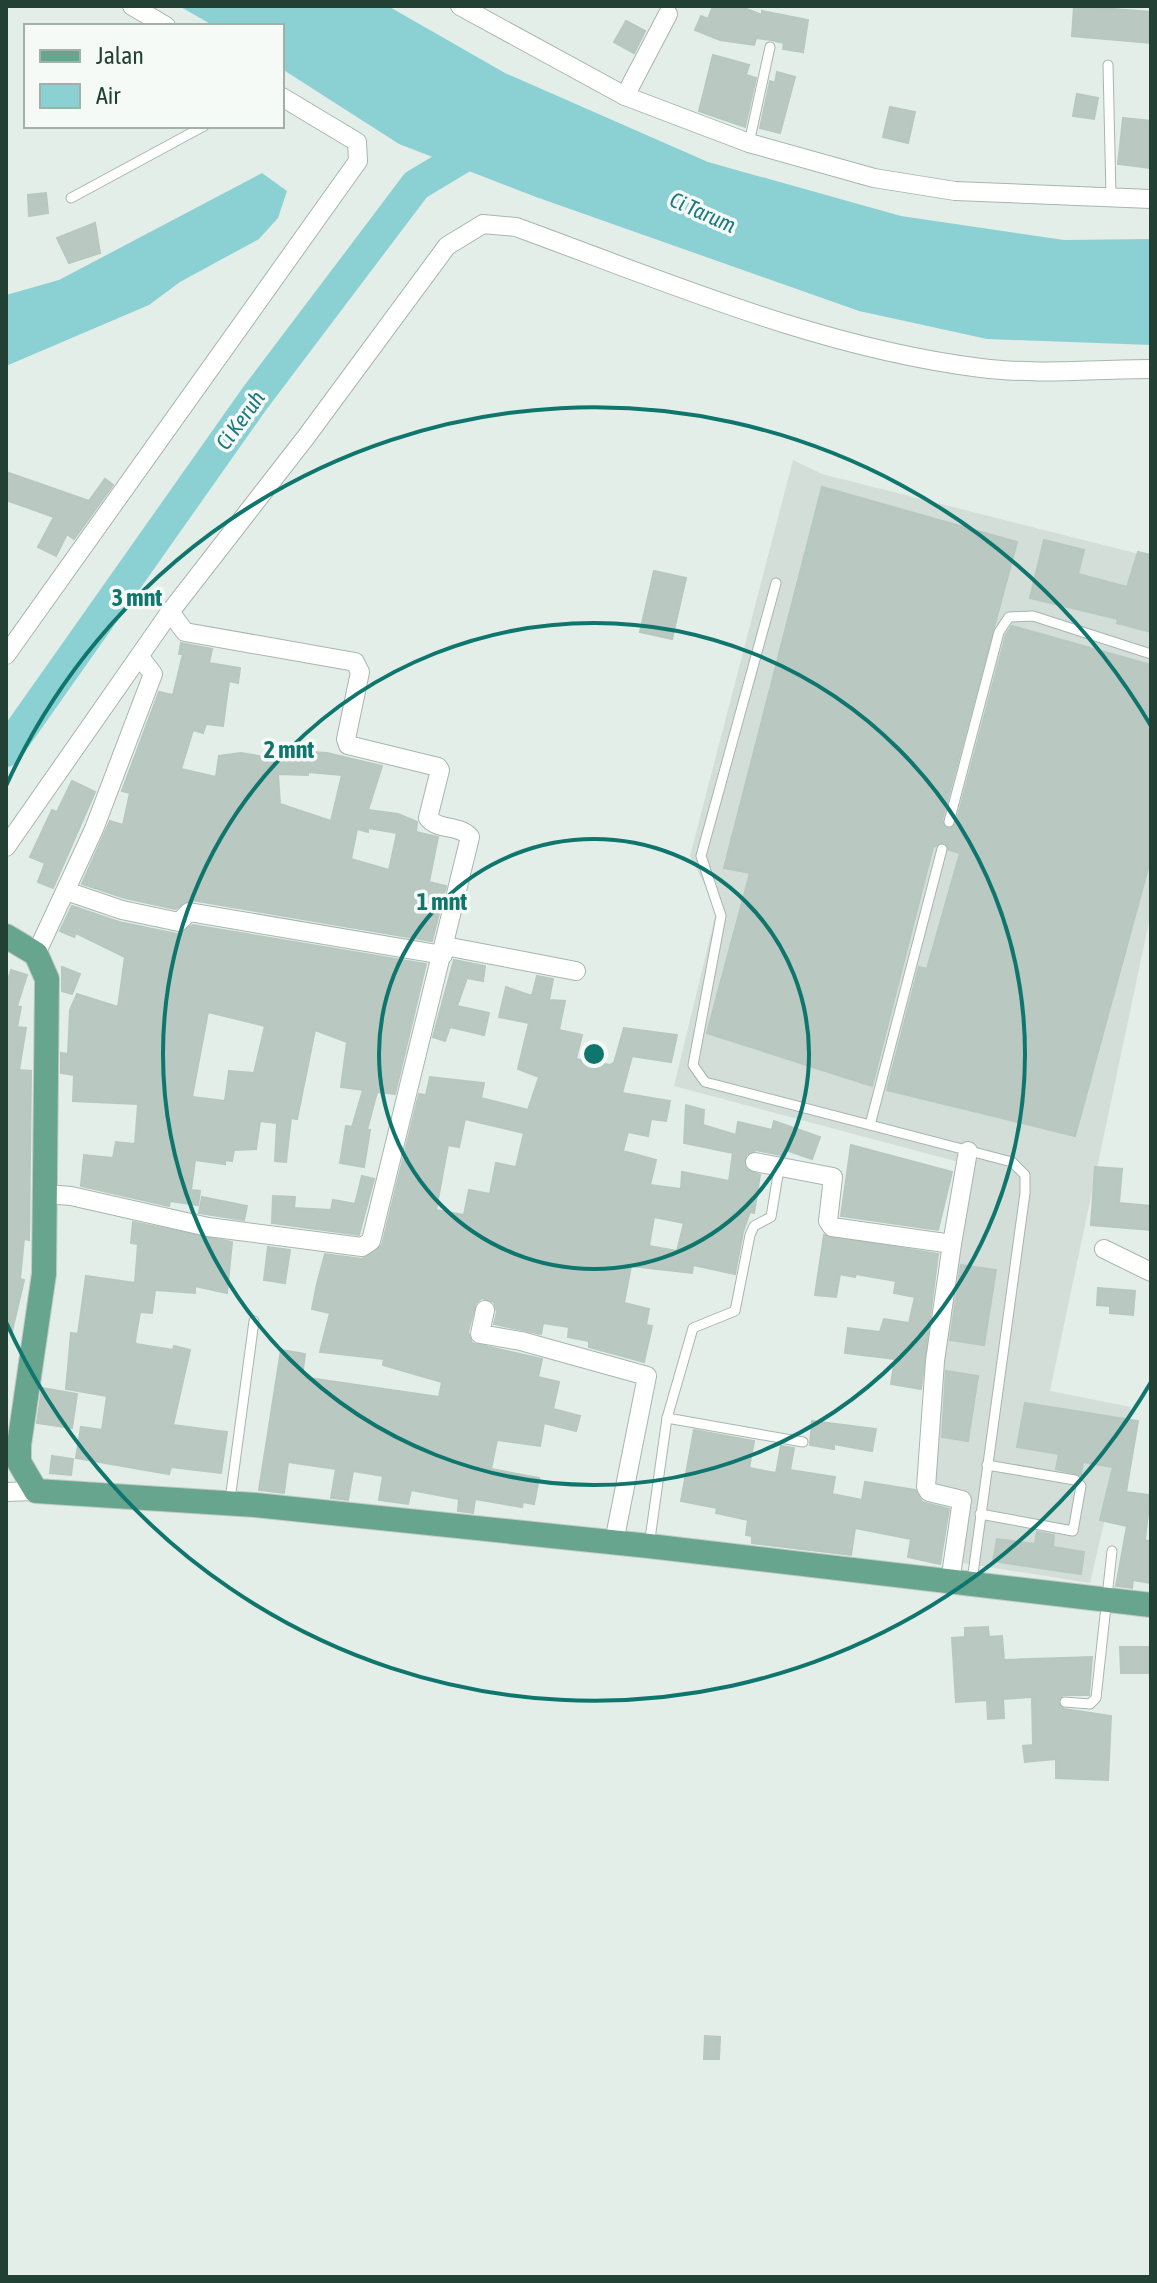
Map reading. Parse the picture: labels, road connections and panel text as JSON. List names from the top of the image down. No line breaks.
{"water":["Ci Tarum","Ci Keruh"],"legend":["Jalan","Air"],"rings":["3 mnt","2 mnt","1 mnt"]}
